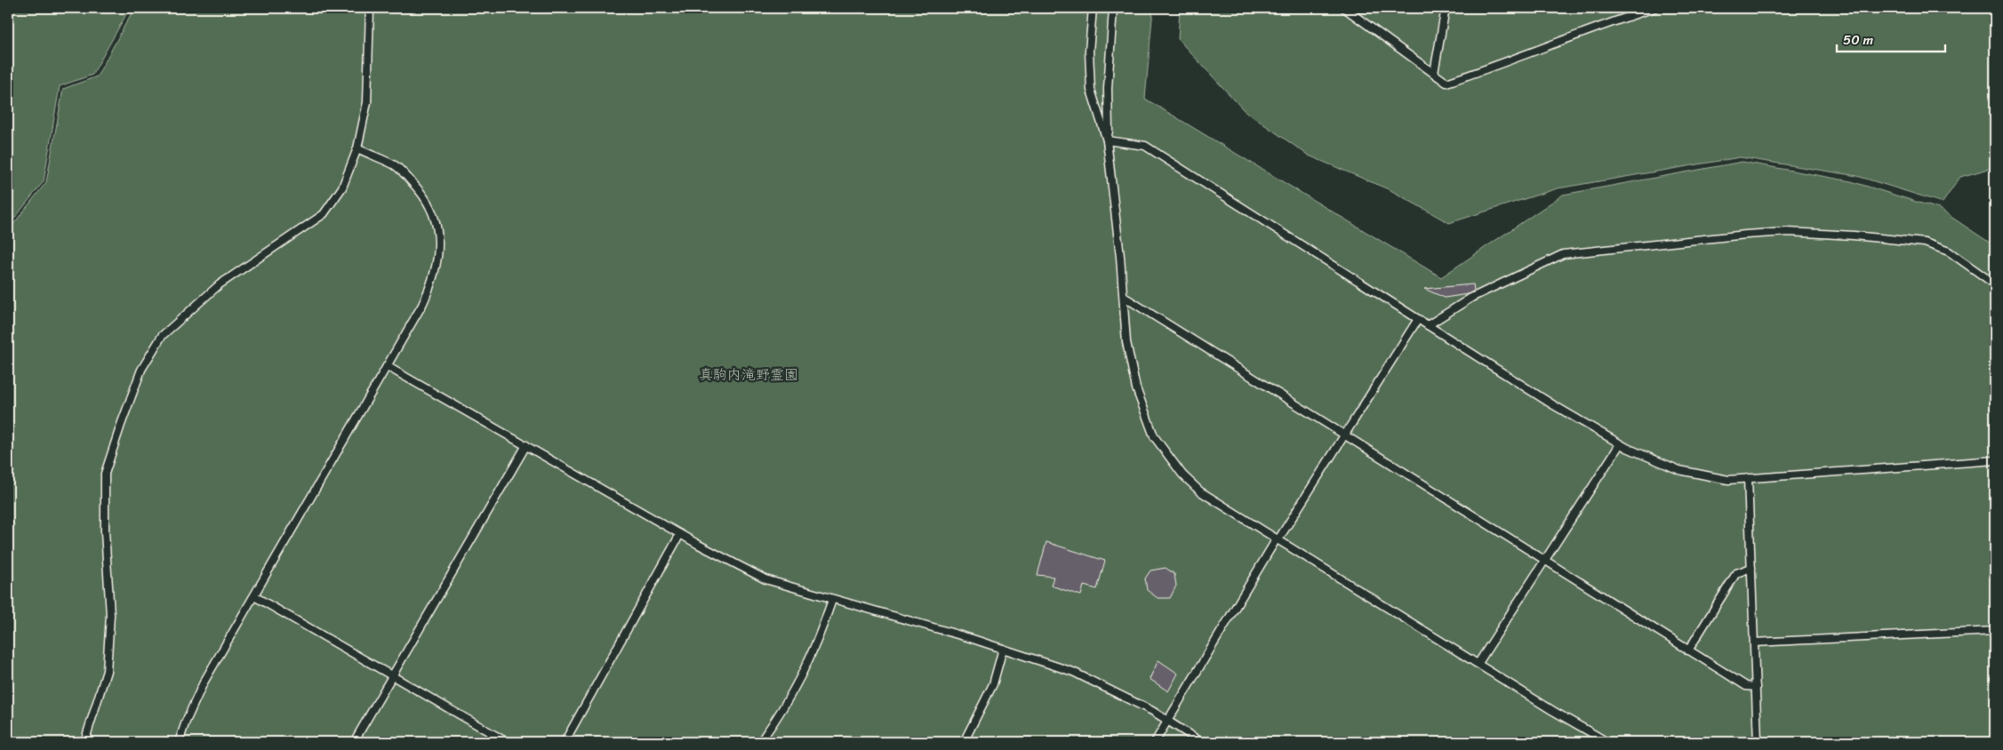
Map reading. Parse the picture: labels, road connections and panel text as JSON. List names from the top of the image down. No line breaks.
{"parks":["真駒内滝野霊園"],"scale_bar":"50 m"}
